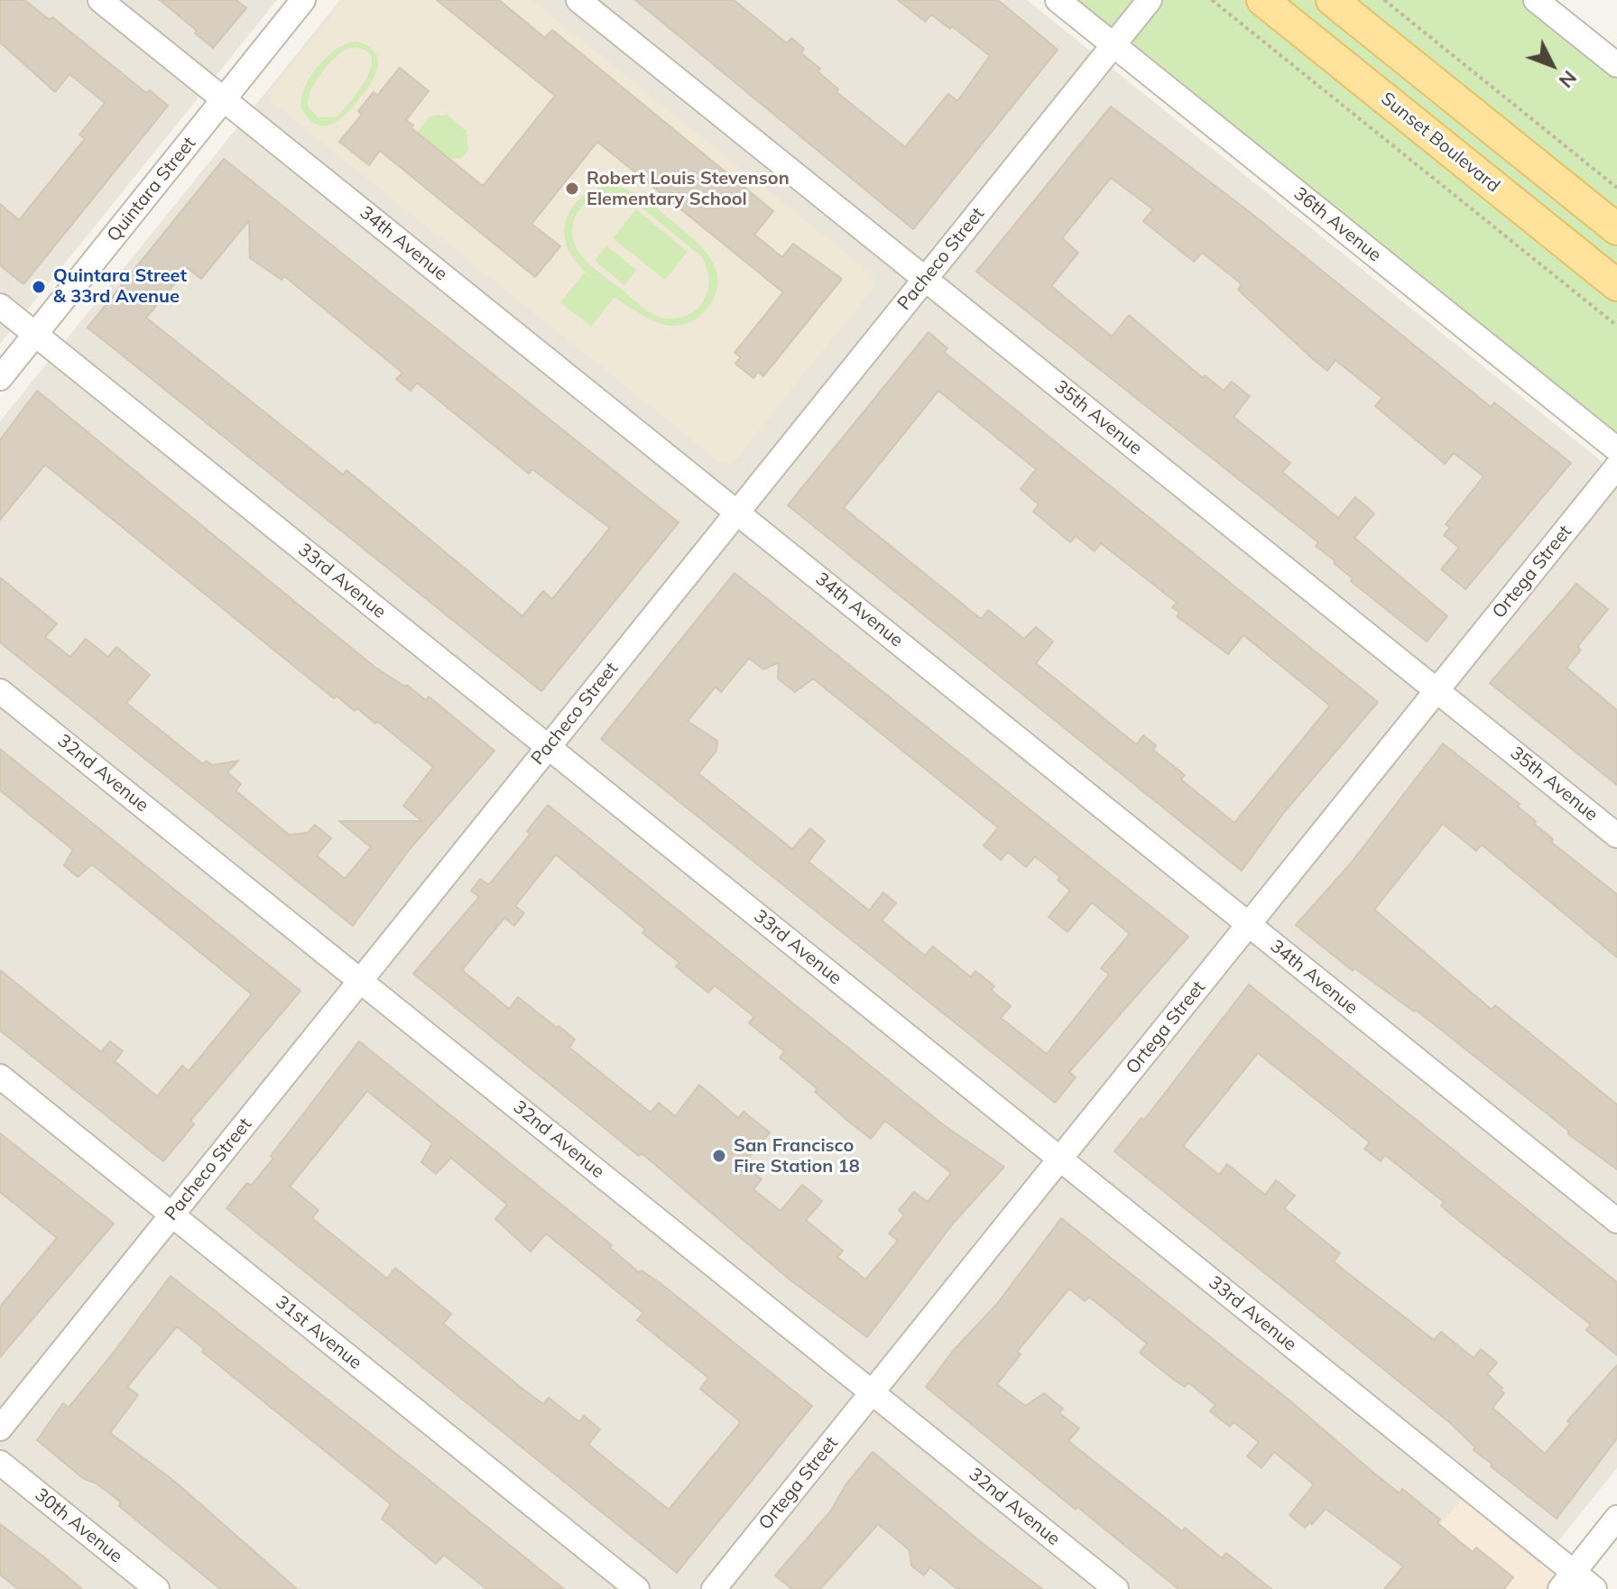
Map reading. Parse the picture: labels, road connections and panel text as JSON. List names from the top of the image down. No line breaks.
{"streets":{"main road":["Sunset Boulevard"],"street":["Quintara Street","36th Avenue","34th Avenue","Pacheco Street","35th Avenue","Ortega Street","33rd Avenue","32nd Avenue","31st Avenue","30th Avenue"]},"crossings":[["Quintara Street","34th Avenue"],["Quintara Street","33rd Avenue"],["36th Avenue","Pacheco Street"],["34th Avenue","Pacheco Street"],["34th Avenue","Ortega Street"],["Pacheco Street","35th Avenue"],["Pacheco Street","33rd Avenue"],["Pacheco Street","32nd Avenue"],["Pacheco Street","31st Avenue"],["35th Avenue","Ortega Street"],["Ortega Street","33rd Avenue"],["Ortega Street","32nd Avenue"]],"places":["Robert Louis Stevenson Elementary School","Quintara Street & 33rd Avenue","San Francisco Fire Station 18"],"north":"bottom right"}
